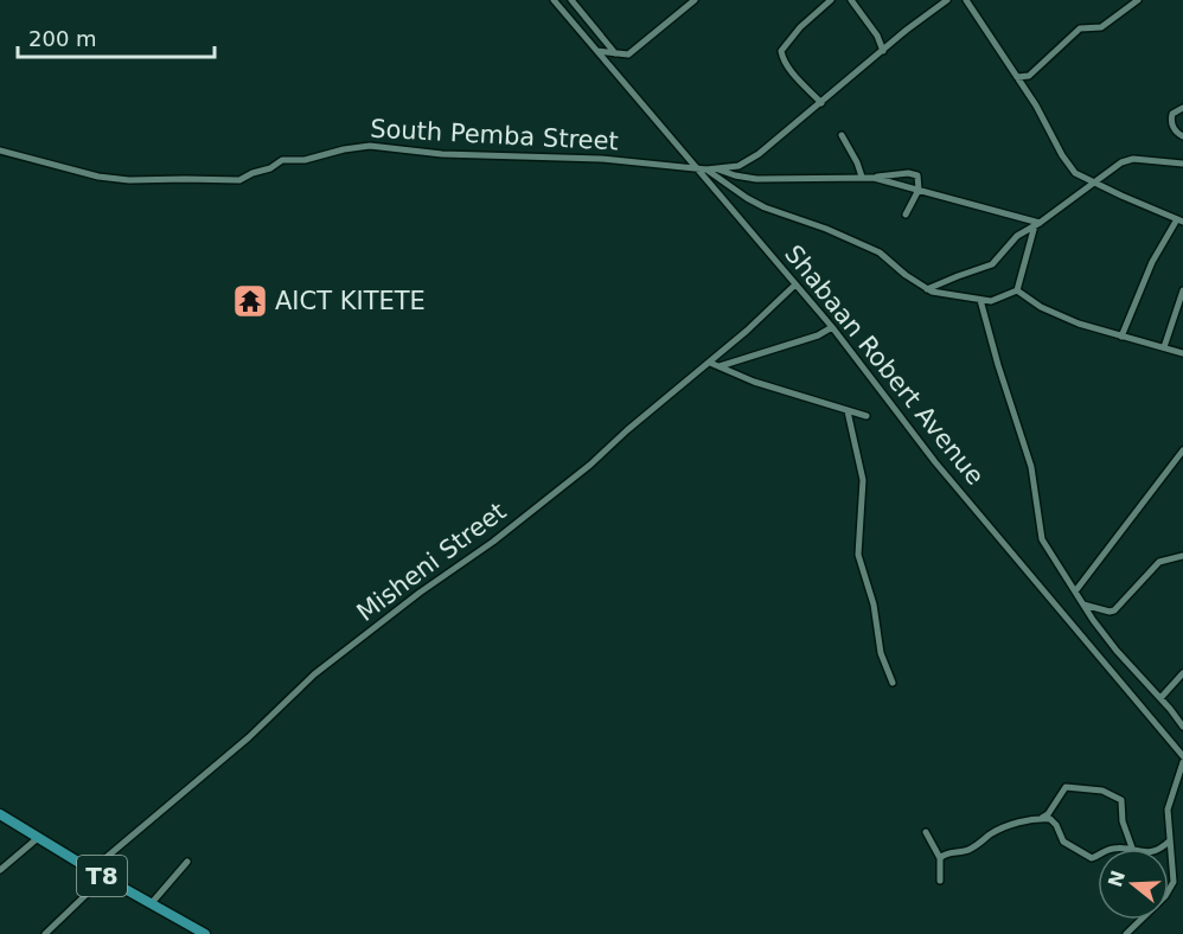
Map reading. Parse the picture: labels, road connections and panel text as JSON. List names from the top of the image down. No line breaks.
{"streets":{"highway":["T8"],"street":["South Pemba Street","Shabaan Robert Avenue","Misheni Street"]},"crossings":[["South Pemba Street","Shabaan Robert Avenue"],["Shabaan Robert Avenue","Misheni Street"],["Misheni Street","T8"]],"places":{"temple":["AICT KITETE"]},"scale_bar":"200 m","north":"left"}
